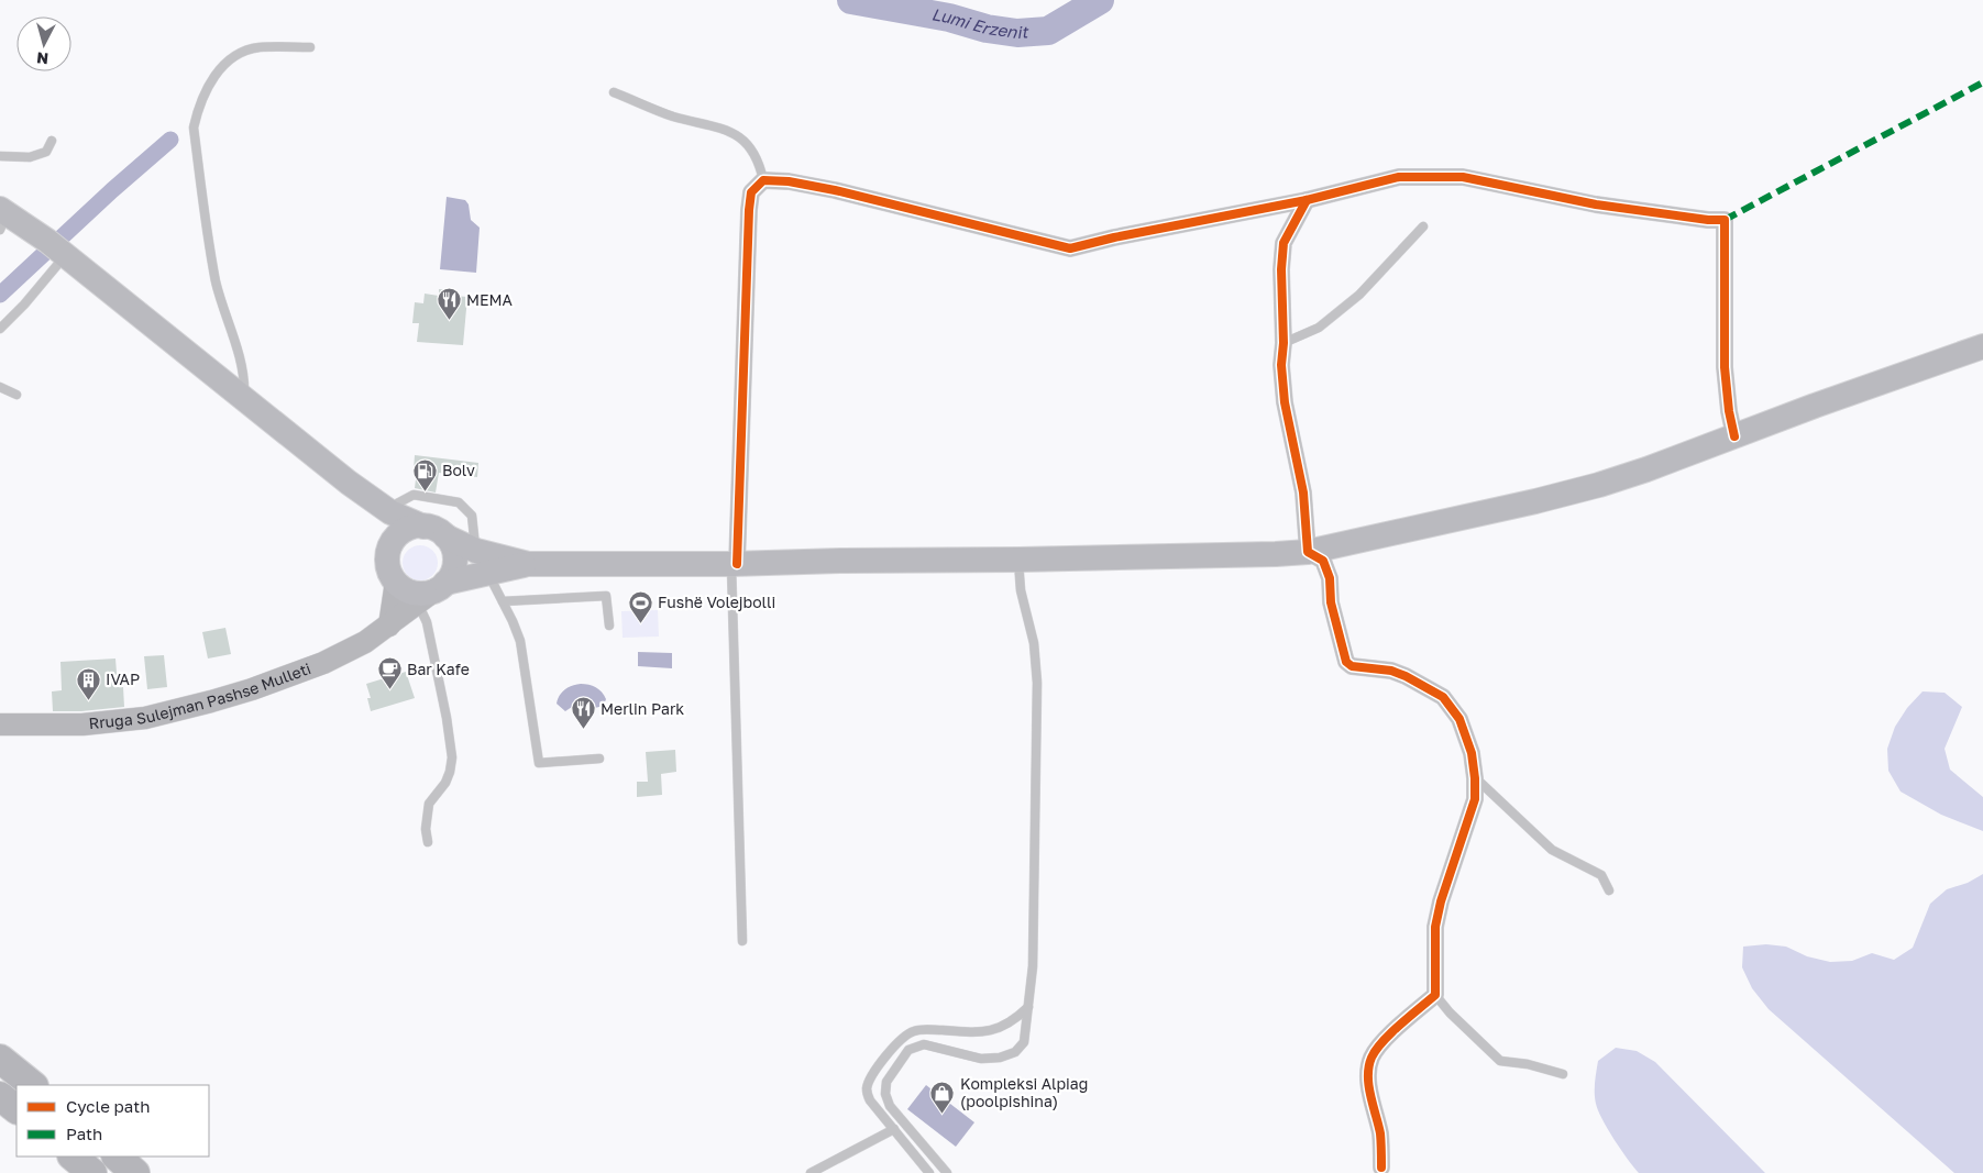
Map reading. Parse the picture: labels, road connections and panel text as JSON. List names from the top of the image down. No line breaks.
{"streets":{"main road":["Rruga Sulejman Pashse Mulleti"]},"water":["Lumi Erzenit"],"places":{"restaurant":["MEMA","Merlin Park"],"fuel station":["Bolv"],"sports":["Fushë Volejbolli"],"cafe":["Bar Kafe"],"building":["IVAP"],"shop":["Kompleksi Alpiag (poolpishina)"]},"legend":["Cycle path","Path"],"north":"bottom"}
